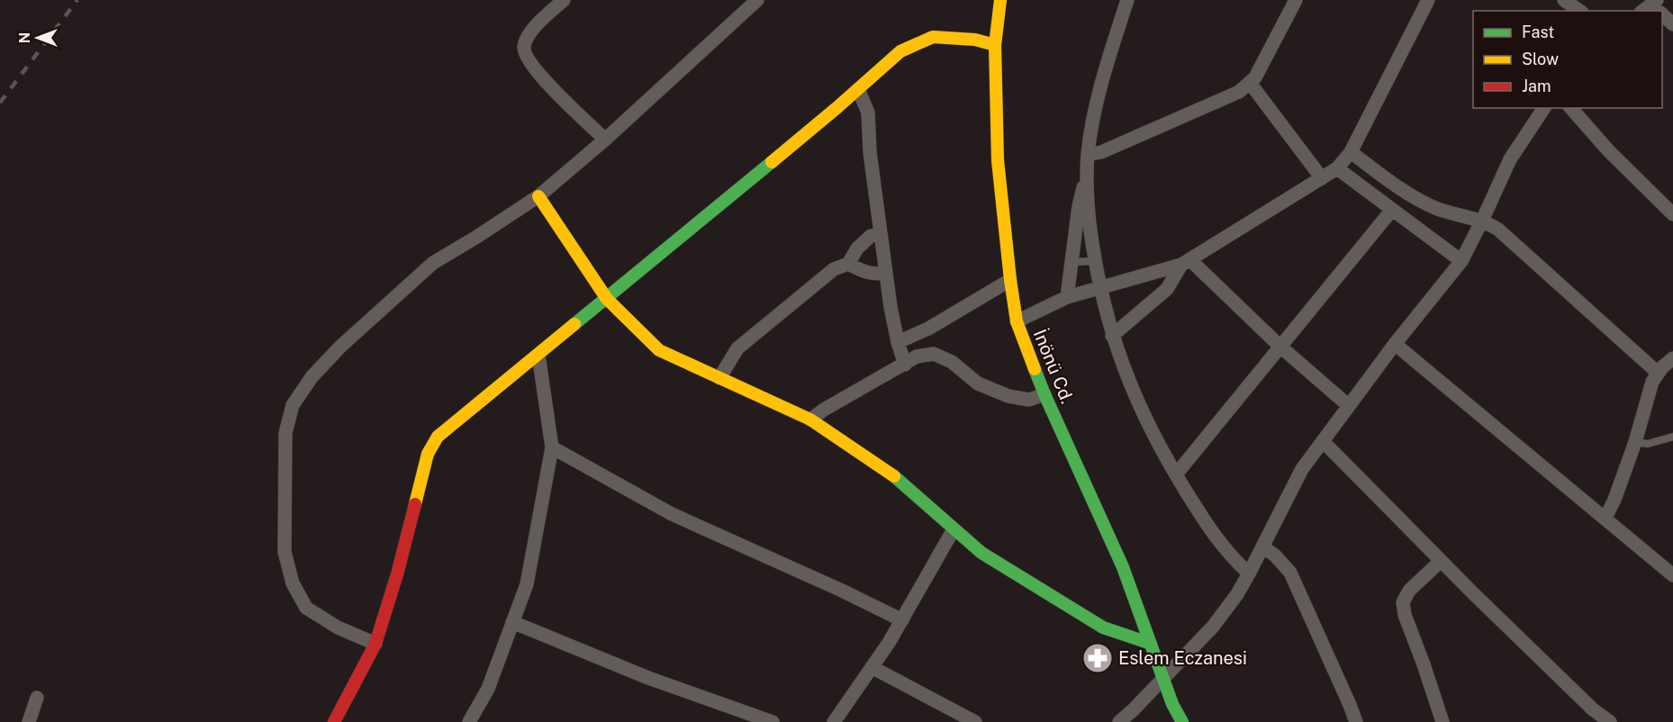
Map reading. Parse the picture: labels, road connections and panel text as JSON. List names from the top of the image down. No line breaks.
{"streets":{"street":["İnönü Cd."]},"places":{"pharmacy":["Eslem Eczanesi"]},"legend":["Fast","Slow","Jam"],"north":"left"}
